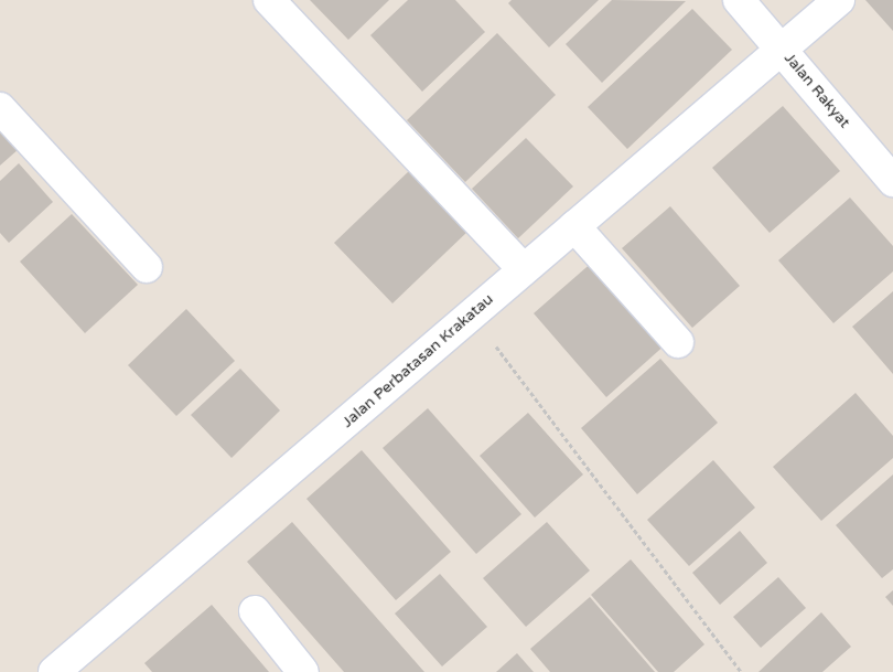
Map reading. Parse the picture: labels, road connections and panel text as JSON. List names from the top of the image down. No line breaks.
{"streets":{"street":["Jalan Rakyat","Jalan Perbatasan Krakatau"]},"crossings":[["Jalan Rakyat","Jalan Perbatasan Krakatau"]]}
